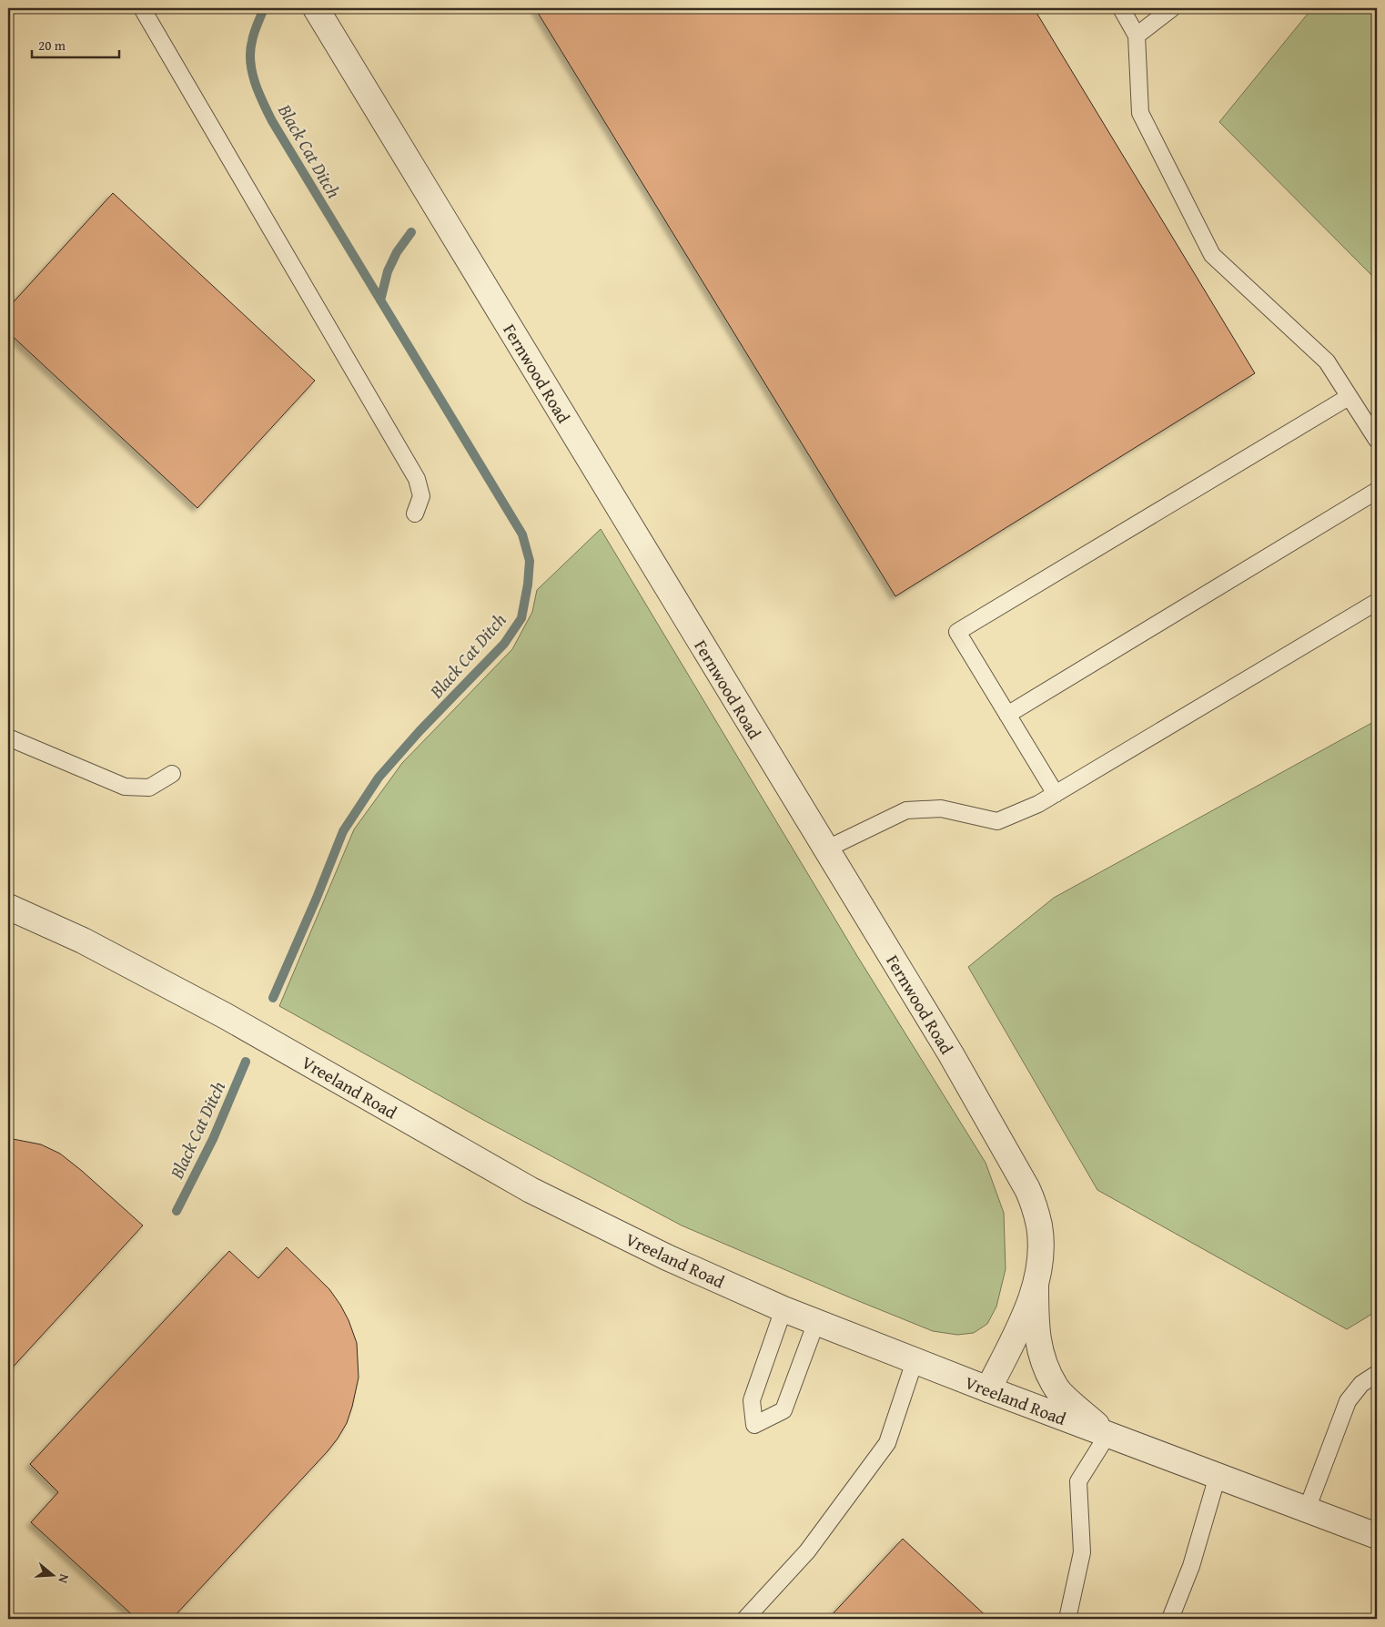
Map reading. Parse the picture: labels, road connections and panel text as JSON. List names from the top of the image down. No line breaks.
{"streets":{"street":["Fernwood Road","Vreeland Road"]},"crossings":[["Fernwood Road","Vreeland Road"]],"water":["Black Cat Ditch"],"scale_bar":"20 m","north":"right"}
